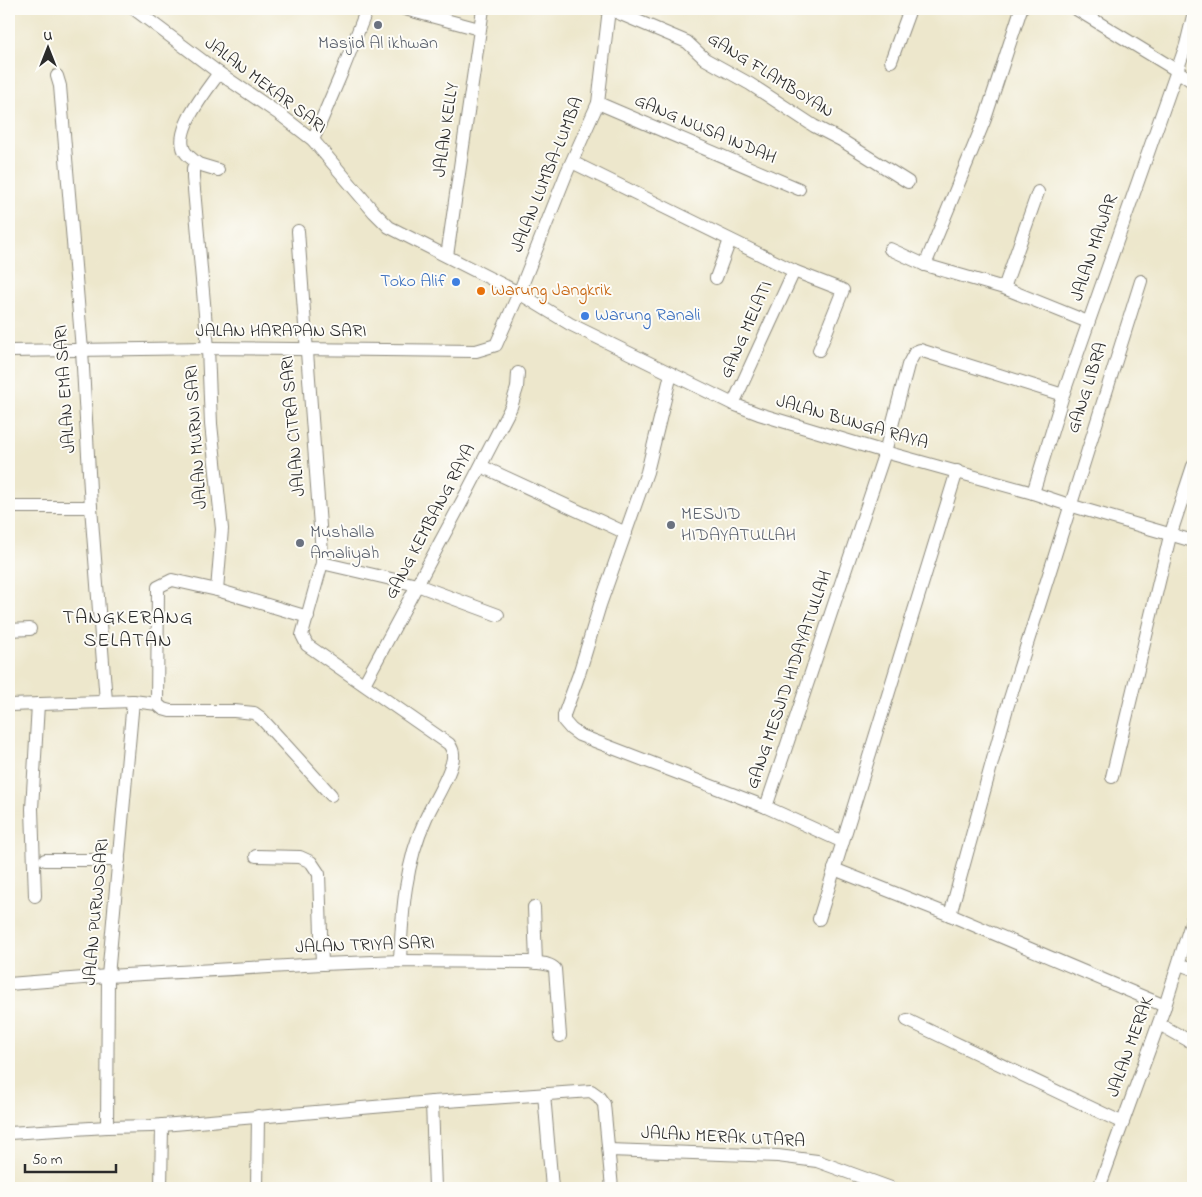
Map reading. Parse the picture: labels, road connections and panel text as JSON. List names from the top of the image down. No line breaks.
{"streets":{"street":["GANG FLAMBOYAN","JALAN MEKAR SARI","JALAN KELLY","GANG NUSA INDAH","JALAN LUMBA-LUMBA","JALAN MAWAR","GANG MELATI","JALAN HARAPAN SARI","GANG LIBRA","JALAN EMA SARI","JALAN BUNGA RAYA","JALAN CITRA SARI","JALAN MURNI SARI","GANG KEMBANG RAYA","GANG MESJID HIDAYATULLAH","JALAN PURWOSARI","JALAN TRIYA SARI","JALAN MERAK","JALAN MERAK UTARA"]},"crossings":[["GANG FLAMBOYAN","JALAN LUMBA-LUMBA"],["JALAN MEKAR SARI","JALAN KELLY"],["JALAN MEKAR SARI","JALAN LUMBA-LUMBA"],["JALAN MEKAR SARI","JALAN HARAPAN SARI"],["JALAN MEKAR SARI","JALAN BUNGA RAYA"],["GANG NUSA INDAH","JALAN LUMBA-LUMBA"],["JALAN LUMBA-LUMBA","JALAN HARAPAN SARI"],["JALAN LUMBA-LUMBA","JALAN BUNGA RAYA"],["JALAN MAWAR","JALAN BUNGA RAYA"],["JALAN MAWAR","GANG MESJID HIDAYATULLAH"],["GANG MELATI","JALAN BUNGA RAYA"],["JALAN HARAPAN SARI","JALAN EMA SARI"],["JALAN HARAPAN SARI","JALAN BUNGA RAYA"],["JALAN HARAPAN SARI","JALAN CITRA SARI"],["JALAN HARAPAN SARI","JALAN MURNI SARI"],["GANG LIBRA","JALAN BUNGA RAYA"],["JALAN BUNGA RAYA","GANG MESJID HIDAYATULLAH"],["JALAN CITRA SARI","GANG KEMBANG RAYA"],["JALAN PURWOSARI","JALAN TRIYA SARI"]],"districts":["TANGKERANG SELATAN"],"places":["Masjid Al ikhwan","Toko Alif","Warung Jangkrik","Warung Ranali","MESJID HIDAYATULLAH","Mushalla Amaliyah"],"scale_bar":"50 m","north":"top"}
